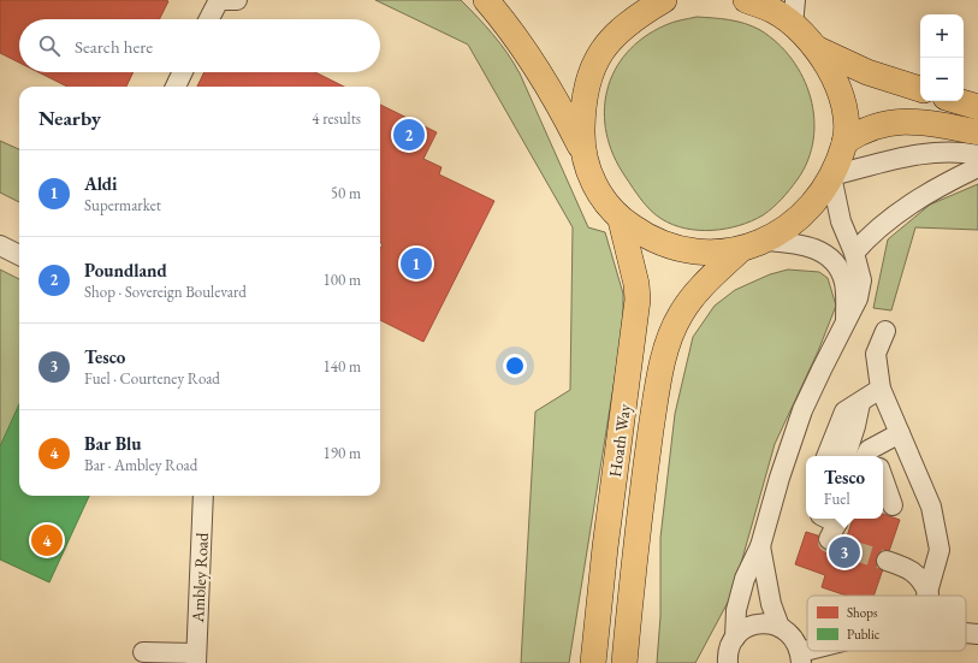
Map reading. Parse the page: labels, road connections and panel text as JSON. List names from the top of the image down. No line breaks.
{"streets":{"main road":["Hoath Way"],"street":["Ambley Road"]},"legend":["Shops","Public"],"page":{"map_buttons":["+","−"],"search":"Search here","heading":["Nearby","4 results"],"pins":["2","1","4","3"],"list":[{"mark":"1","name":"Aldi","note":"Supermarket","value":"50 m"},{"mark":"2","name":"Poundland","note":"Shop · Sovereign Boulevard","value":"100 m"},{"mark":"3","name":"Tesco","note":"Fuel · Courteney Road","value":"140 m"},{"mark":"4","name":"Bar Blu","note":"Bar · Ambley Road","value":"190 m"}],"popup":["Tesco","Fuel"]}}
